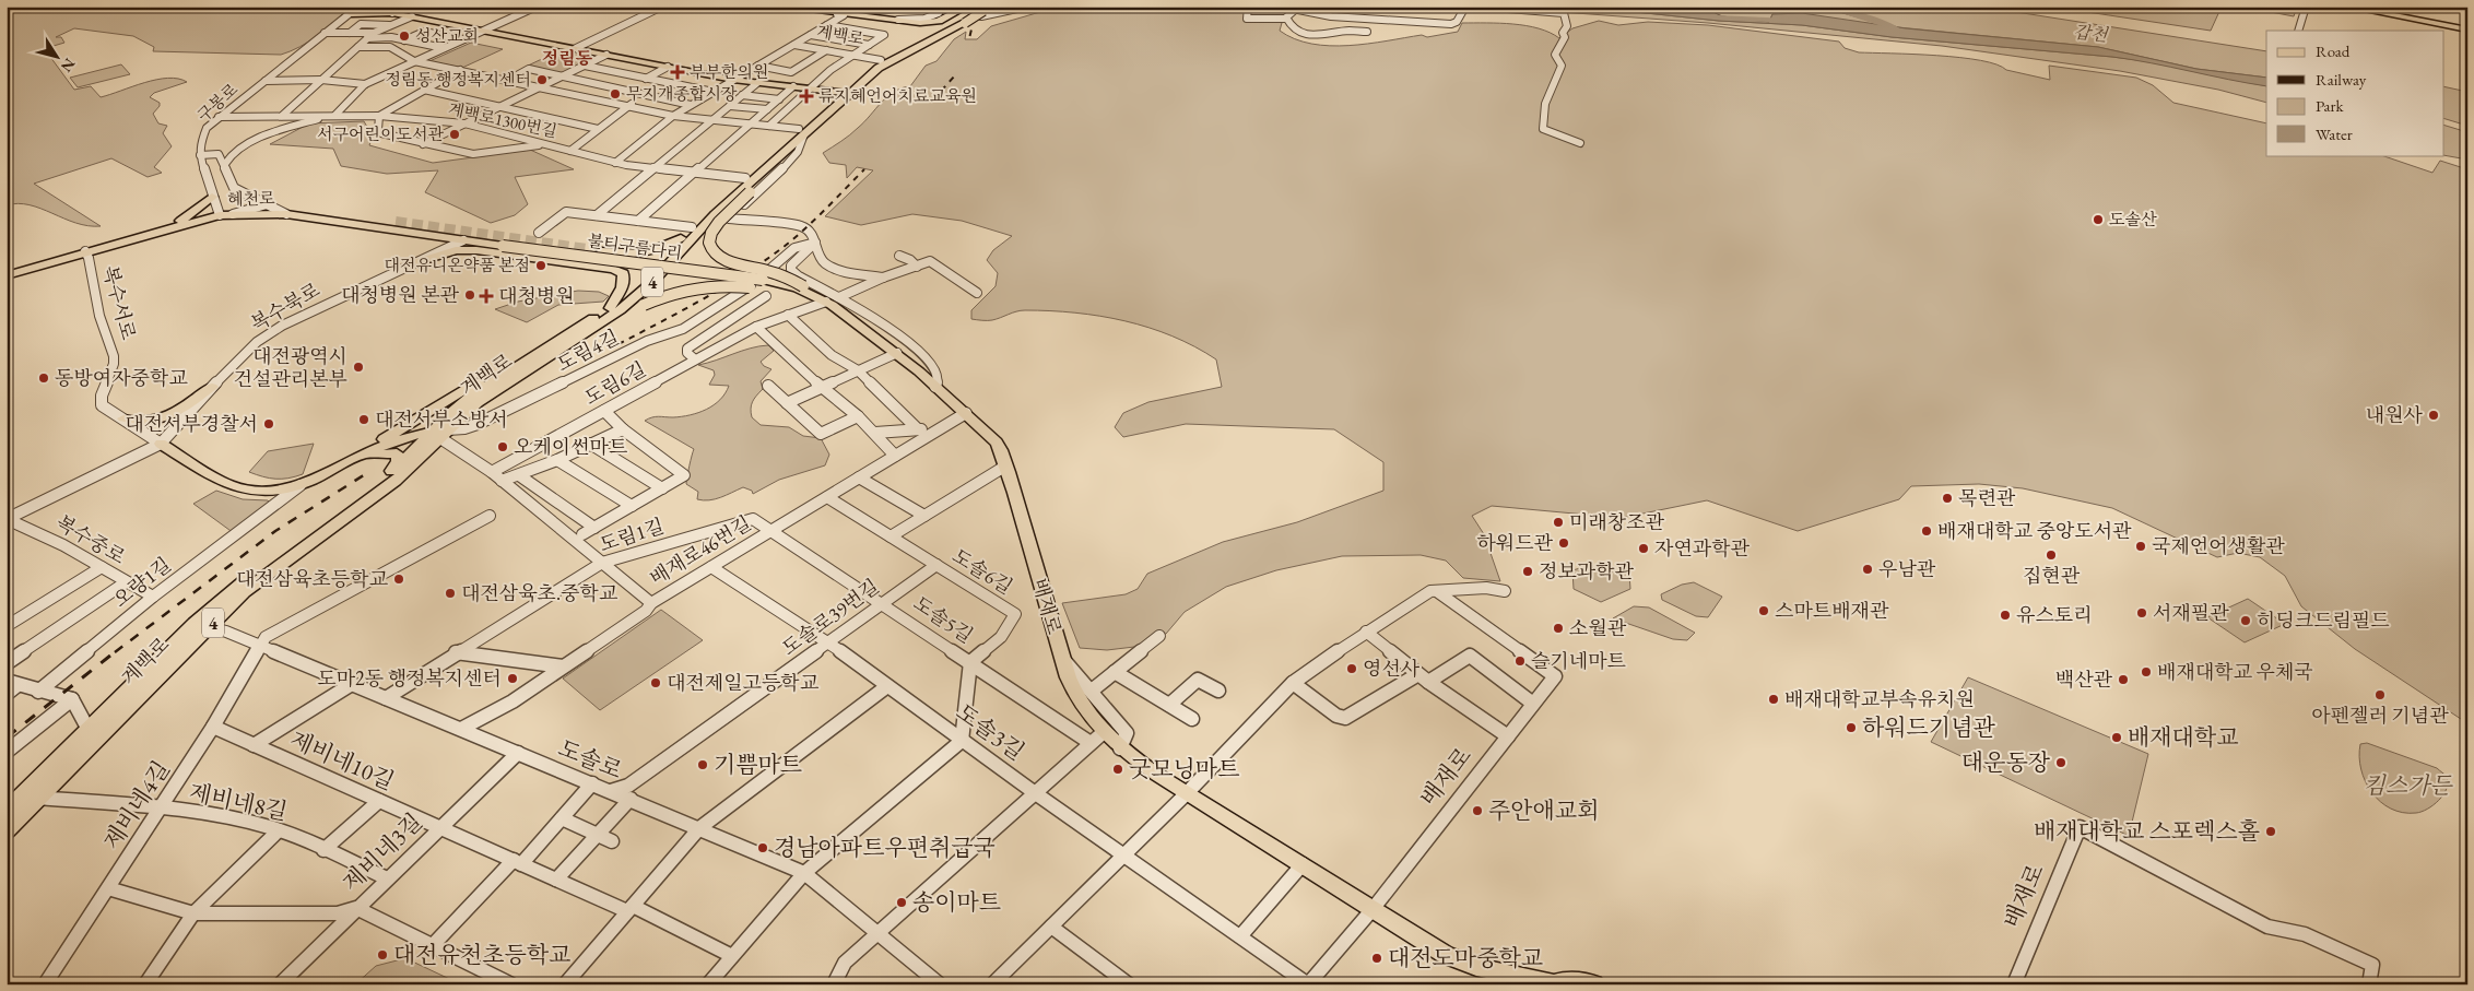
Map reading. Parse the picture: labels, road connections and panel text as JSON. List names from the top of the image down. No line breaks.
{"streets":{"main road":["계백로","혜천로","불티구름다리","4","복수서로","배재로"],"street":["구봉로","계백로1300번길","복수북로","도림4길","도림6길","도림1길","복수중로","배재로46번길","도솔6길","오량1길","도솔로39번길","도솔5길","도솔3길","도솔로","제비네10길","제비네8길","제비네4길","제비네3길"]},"crossings":[["계백로","계백로1300번길"],["계백로","복수서로"],["계백로","도림4길"],["계백로","도솔로"],["계백로","제비네8길"],["구봉로","계백로1300번길"],["구봉로","혜천로"],["혜천로","불티구름다리"],["혜천로","복수서로"],["혜천로","복수북로"],["불티구름다리","배재로"],["복수서로","복수북로"],["복수서로","도림4길"],["복수서로","오량1길"],["복수북로","복수중로"],["도림6길","배재로"],["도림1길","배재로46번길"],["도림1길","도솔5길"],["도림1길","도솔로"],["복수중로","오량1길"],["배재로46번길","도솔6길"],["배재로46번길","배재로"],["배재로46번길","도솔5길"],["배재로46번길","도솔3길"],["배재로46번길","도솔로"],["도솔6길","도솔로39번길"],["도솔6길","도솔5길"],["도솔로39번길","도솔5길"],["도솔로39번길","도솔3길"],["도솔로39번길","도솔로"],["도솔로","제비네4길"],["도솔로","제비네3길"],["제비네10길","제비네4길"],["제비네10길","제비네3길"],["제비네8길","제비네4길"],["제비네8길","제비네3길"]],"districts":["정림동"],"water":["갑천"],"parks":["킴스가든"],"places":{"other":["성산교회","정림동 행정복지센터","무지개종합시장","서구어린이도서관","도솔산","대전유니온약품 본점","대청병원 본관","대전광역시 건설관리본부","동방여자중학교","내원사","대전서부소방서","대전서부경찰서","오케이썬마트","목련관","미래창조관","배재대학교 중앙도서관","하워드관","국제언어생활관","자연과학관","집현관","우남관","정보과학관","대전삼육초등학교","대전삼육초.중학교","스마트배재관","서재필관","유스토리","히딩크드림필드","소월관","슬기네마트","영선사","배재대학교 우체국","도마2동 행정복지센터","백산관","대전제일고등학교","아펜젤러 기념관","배재대학교부속유치원","하워드기념관","배재대학교","대운동장","기쁨마트","굿모닝마트","주안애교회","배재대학교 스포렉스홀","경남아파트우편취급국","송이마트","대전유천초등학교","대전도마중학교"],"health":["부부한의원","류지혜언어치료교육원","대청병원"]},"legend":["Road","Railway","Park","Water"],"north":"bottom right"}
